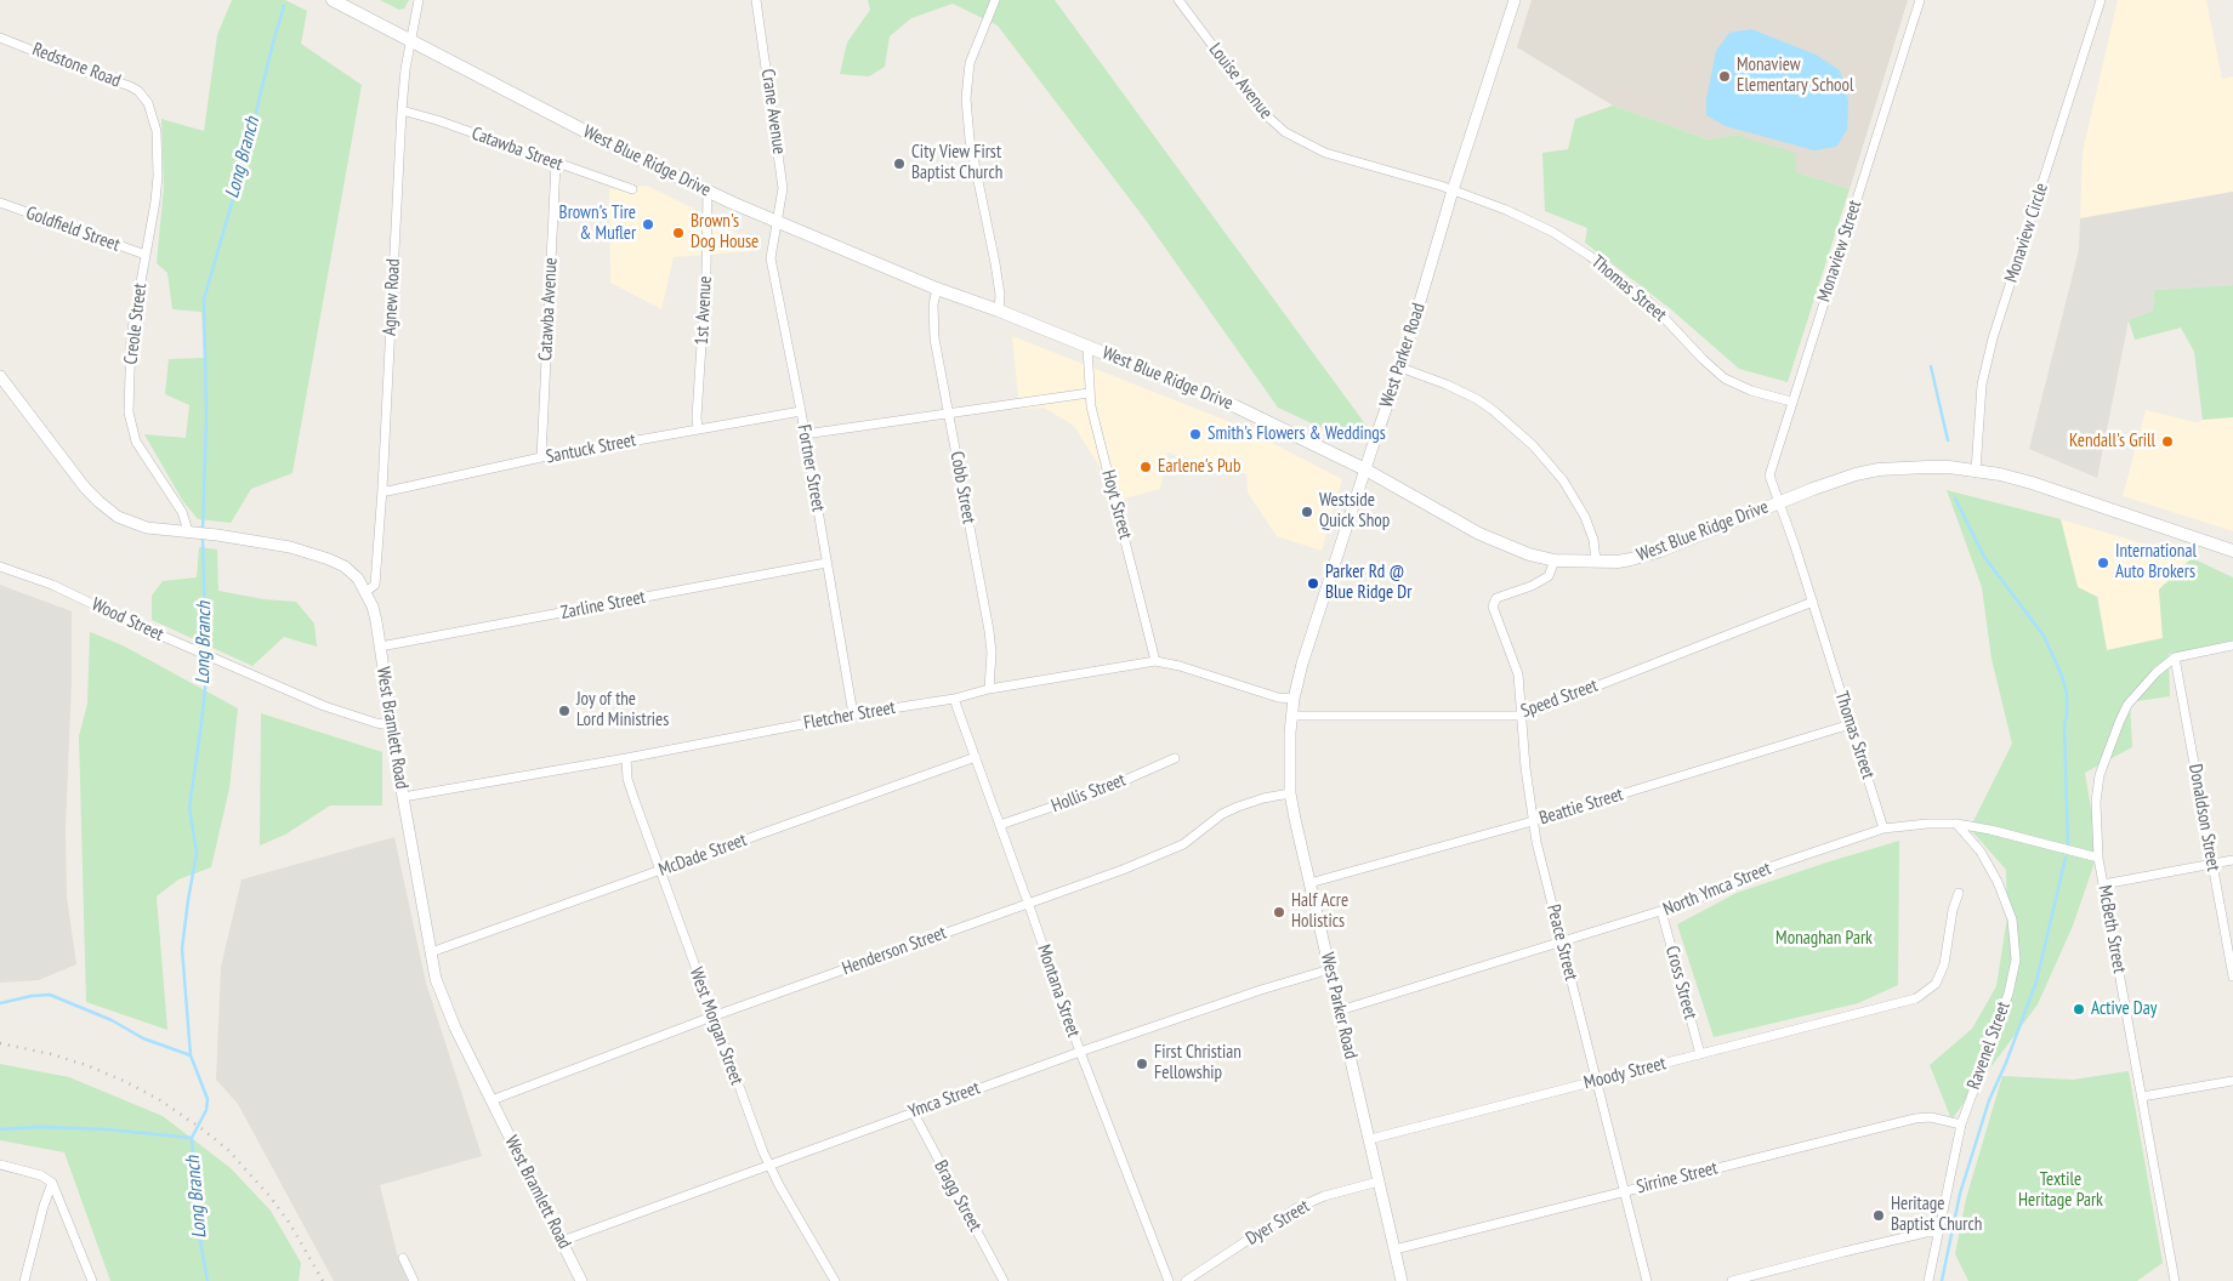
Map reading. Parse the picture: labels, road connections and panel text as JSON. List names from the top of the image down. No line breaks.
{"streets":{"main road":["West Blue Ridge Drive"],"street":["Redstone Road","Louise Avenue","Crane Avenue","Catawba Street","Goldfield Street","Monaview Circle","Monaview Street","Thomas Street","Agnew Road","Catawba Avenue","1st Avenue","Creole Street","West Parker Road","Santuck Street","Fortner Street","Cobb Street","Hoyt Street","Zarline Street","Wood Street","Speed Street","Fletcher Street","West Bramlett Road","Hollis Street","Beattie Street","Donaldson Street","McDade Street","North Ymca Street","McBeth Street","Peace Street","Henderson Street","Cross Street","Montana Street","West Morgan Street","Ravenel Street","Moody Street","Ymca Street","Sirrine Street","Bragg Street","Dyer Street"]},"crossings":[["Redstone Road","Creole Street"],["Louise Avenue","Thomas Street"],["Louise Avenue","West Parker Road"],["Crane Avenue","West Blue Ridge Drive"],["Crane Avenue","Fortner Street"],["Catawba Street","Agnew Road"],["Catawba Street","Catawba Avenue"],["West Blue Ridge Drive","Monaview Circle"],["West Blue Ridge Drive","Monaview Street"],["West Blue Ridge Drive","Thomas Street"],["West Blue Ridge Drive","Agnew Road"],["West Blue Ridge Drive","1st Avenue"],["West Blue Ridge Drive","West Parker Road"],["West Blue Ridge Drive","Fortner Street"],["West Blue Ridge Drive","Cobb Street"],["West Blue Ridge Drive","Hoyt Street"],["West Blue Ridge Drive","Peace Street"],["Goldfield Street","Creole Street"],["Monaview Street","Thomas Street"],["Thomas Street","West Parker Road"],["Thomas Street","Speed Street"],["Thomas Street","Beattie Street"],["Thomas Street","North Ymca Street"],["Agnew Road","Santuck Street"],["Agnew Road","West Bramlett Road"],["Catawba Avenue","Santuck Street"],["1st Avenue","Santuck Street"],["Creole Street","West Bramlett Road"],["West Parker Road","Speed Street"],["West Parker Road","Fletcher Street"],["West Parker Road","Beattie Street"],["West Parker Road","North Ymca Street"],["West Parker Road","Henderson Street"],["West Parker Road","Moody Street"],["West Parker Road","Ymca Street"],["West Parker Road","Sirrine Street"],["West Parker Road","Dyer Street"],["Santuck Street","Fortner Street"],["Fortner Street","Zarline Street"],["Fortner Street","Fletcher Street"],["Cobb Street","Fletcher Street"],["Hoyt Street","Fletcher Street"],["Zarline Street","West Bramlett Road"],["Wood Street","West Bramlett Road"],["Speed Street","Peace Street"],["Fletcher Street","West Bramlett Road"],["Fletcher Street","Montana Street"],["Fletcher Street","West Morgan Street"],["West Bramlett Road","McDade Street"],["West Bramlett Road","Henderson Street"],["West Bramlett Road","Ymca Street"],["Hollis Street","Montana Street"],["Beattie Street","Peace Street"],["Donaldson Street","McBeth Street"],["McDade Street","Montana Street"],["McDade Street","West Morgan Street"],["North Ymca Street","McBeth Street"],["North Ymca Street","Peace Street"],["North Ymca Street","Cross Street"],["North Ymca Street","Ravenel Street"],["Peace Street","Moody Street"],["Peace Street","Sirrine Street"],["Henderson Street","Montana Street"],["Henderson Street","West Morgan Street"],["Cross Street","Moody Street"],["Montana Street","Ymca Street"],["West Morgan Street","Ymca Street"],["Ravenel Street","Sirrine Street"],["Ymca Street","Bragg Street"]],"water":["Long Branch"],"parks":["Monaghan Park","Textile Heritage Park"],"places":["Monaview Elementary School","City View First Baptist Church","Brown's Tire & Mufler","Brown's Dog House","Smith's Flowers & Weddings","Kendall's Grill","Earlene's Pub","Westside Quick Shop","International Auto Brokers","Parker Rd @ Blue Ridge Dr","Joy of the Lord Ministries","Half Acre Holistics","Active Day","First Christian Fellowship","Heritage Baptist Church"]}
